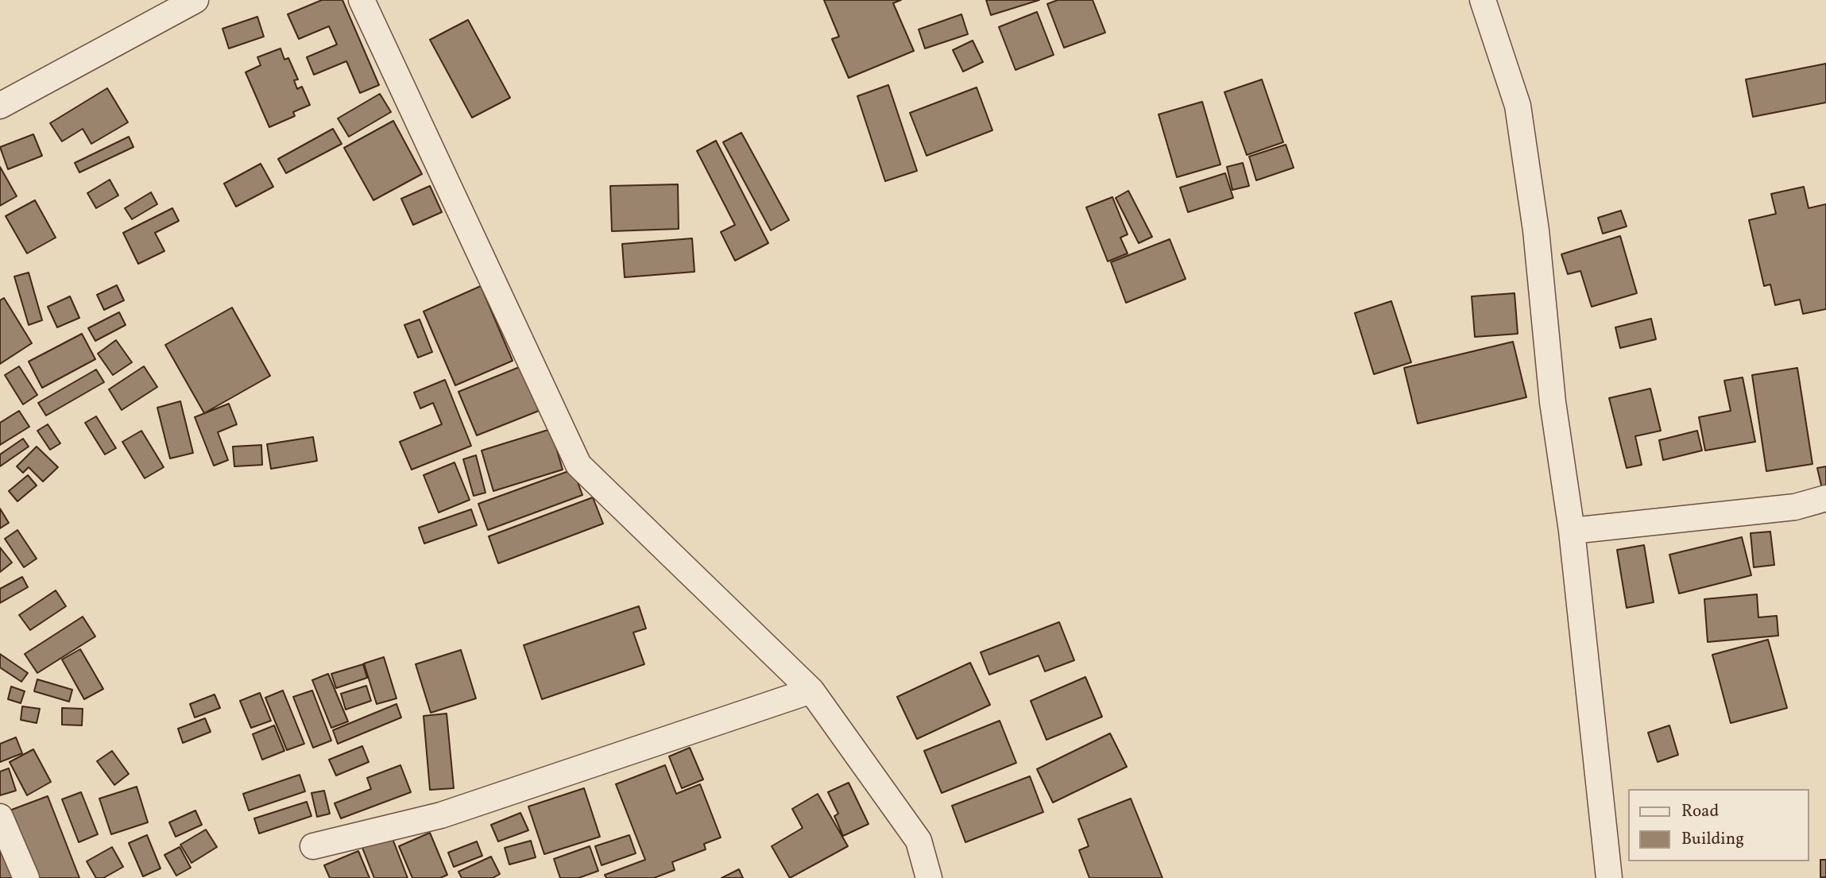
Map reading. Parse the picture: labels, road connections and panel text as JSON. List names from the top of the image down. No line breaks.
{"legend":["Road","Building"]}
